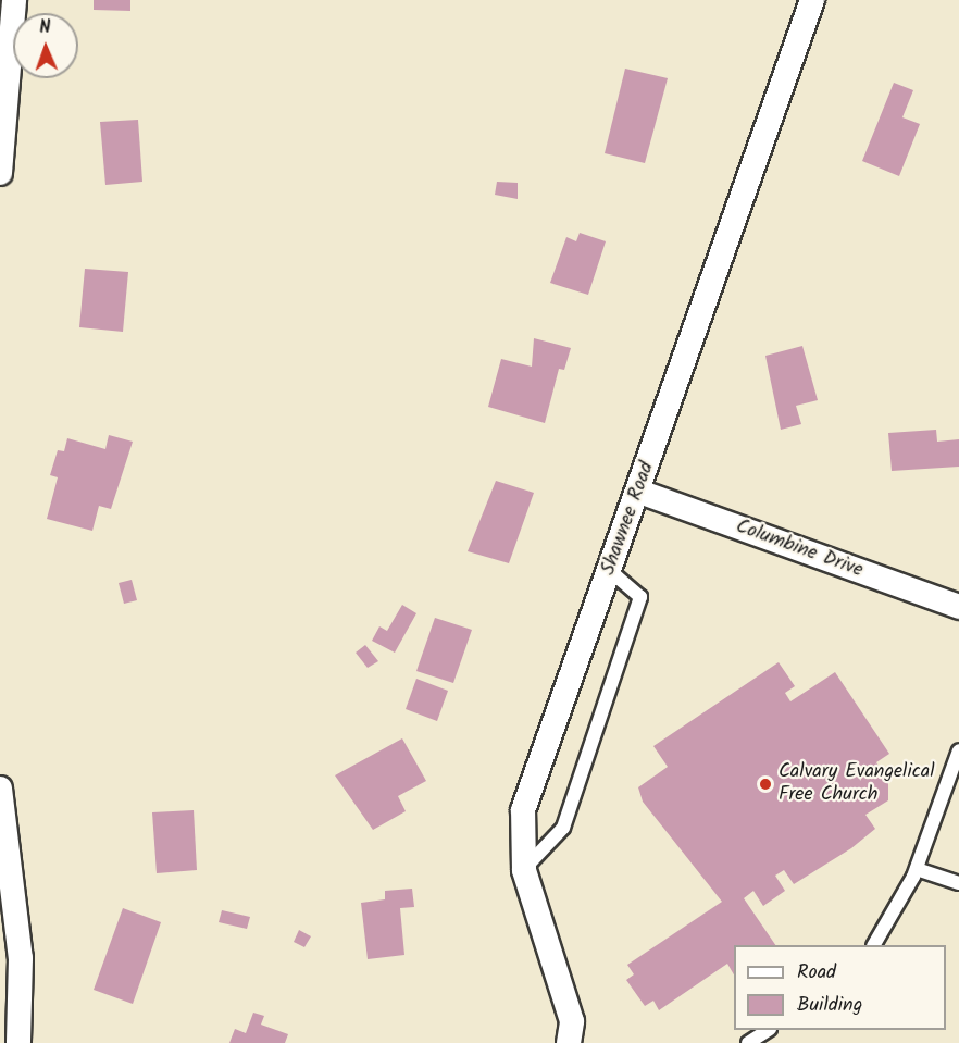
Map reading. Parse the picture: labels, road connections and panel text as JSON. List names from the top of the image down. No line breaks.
{"streets":{"street":["Shawnee Road","Columbine Drive"]},"crossings":[["Shawnee Road","Columbine Drive"]],"places":["Calvary Evangelical Free Church"],"legend":["Road","Building"],"north":"top"}
